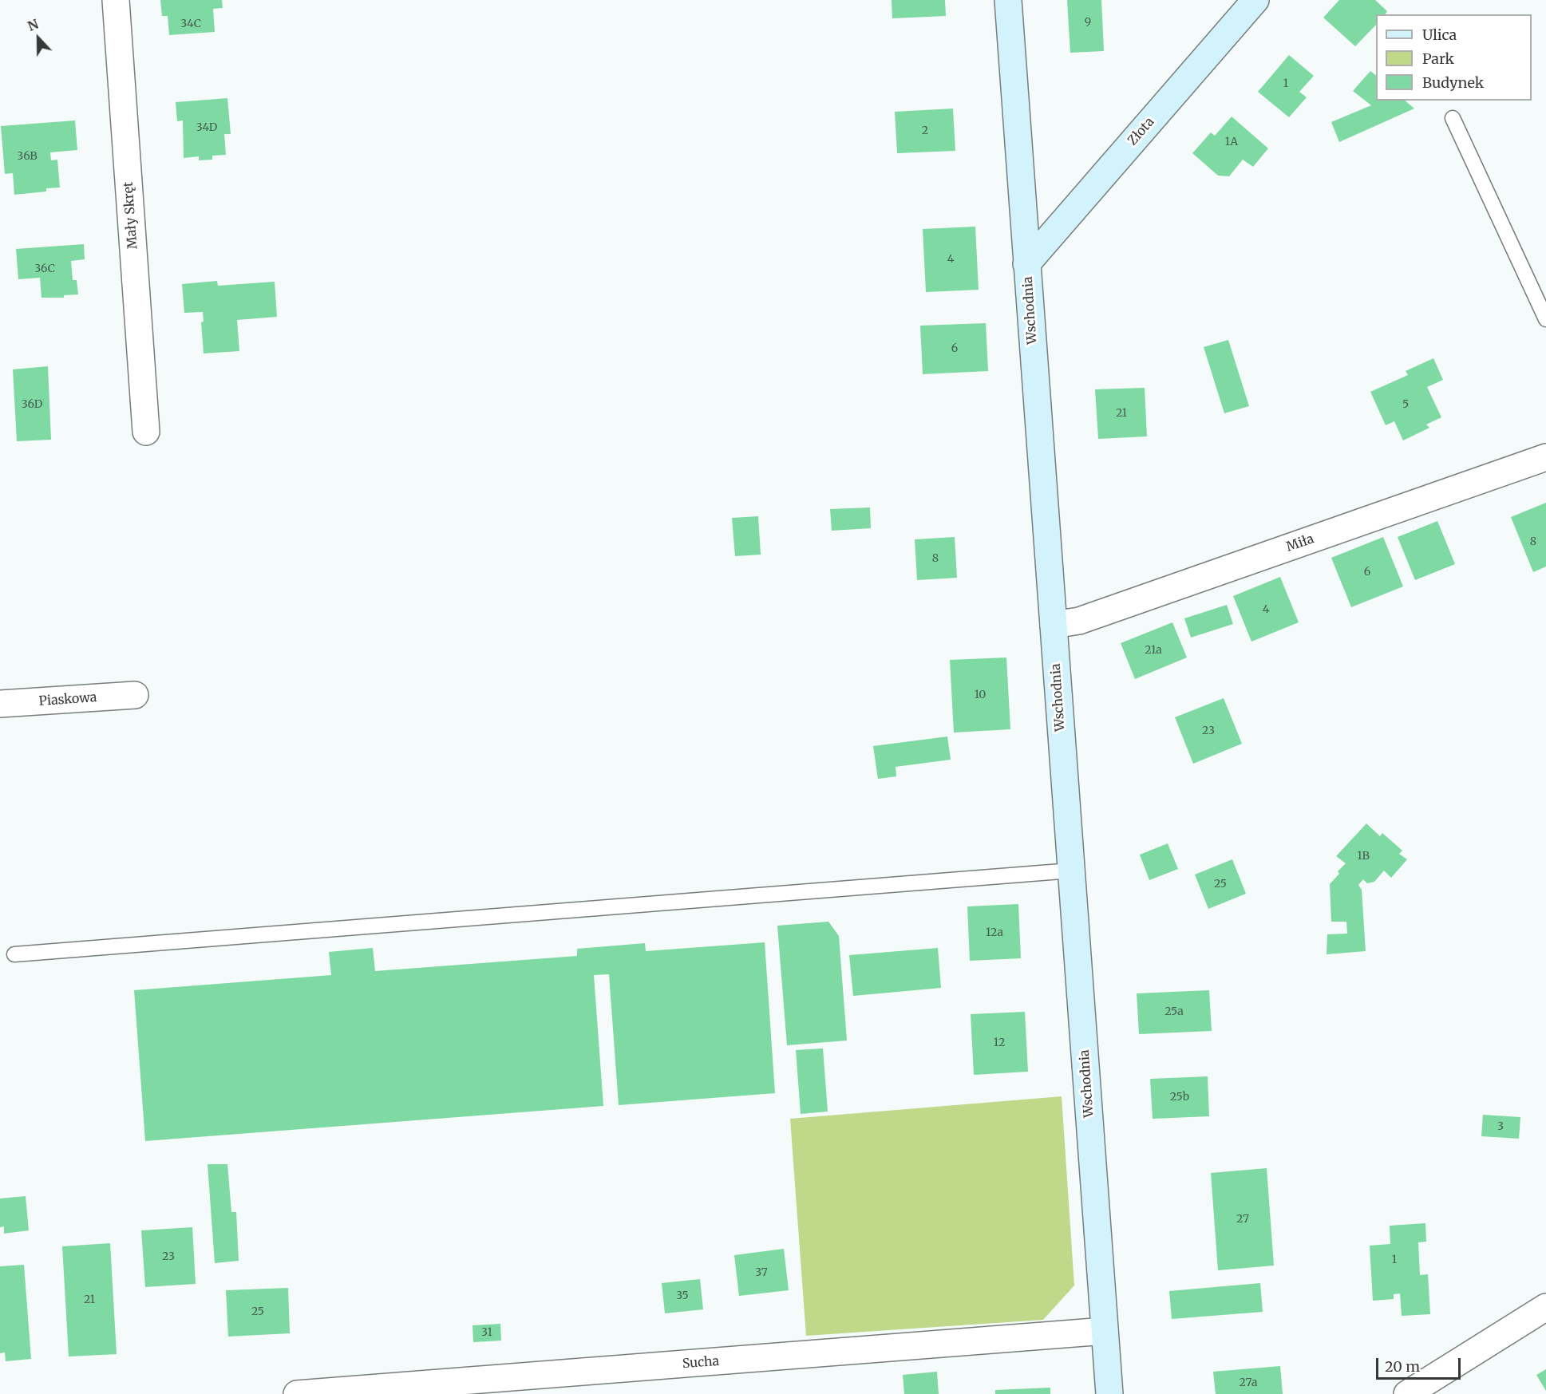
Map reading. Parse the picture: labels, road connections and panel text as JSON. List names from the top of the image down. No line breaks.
{"streets":{"street":["Złota","Mały Skręt","Wschodnia","Miła","Piaskowa","Sucha"]},"crossings":[["Złota","Wschodnia"],["Wschodnia","Miła"],["Wschodnia","Sucha"]],"house_numbers":["9","34C","1","34D","2","1A","36B","4","36C","6","36D","5","21","8","8","6","4","21a","10","23","1B","25","12a","25a","12","25b","3","27","23","1","37","35","21","25","31","27a"],"legend":["Ulica","Park","Budynek"],"scale_bar":"20 m","north":"top"}
